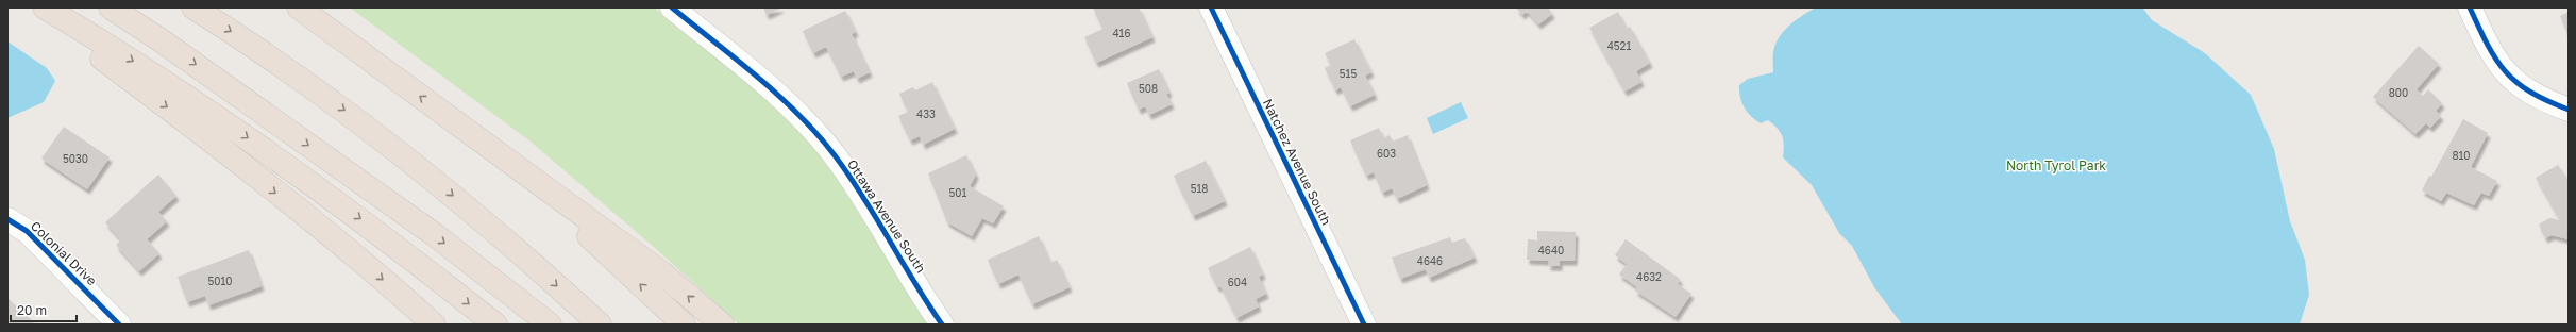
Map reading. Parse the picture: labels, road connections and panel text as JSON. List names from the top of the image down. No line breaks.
{"streets":{"street":["Natchez Avenue South","Ottawa Avenue South","Colonial Drive"]},"parks":["North Tyrol Park"],"house_numbers":["416","4521","515","508","800","433","603","810","5030","518","501","4640","4646","4632","5010","604"],"scale_bar":"20 m"}
